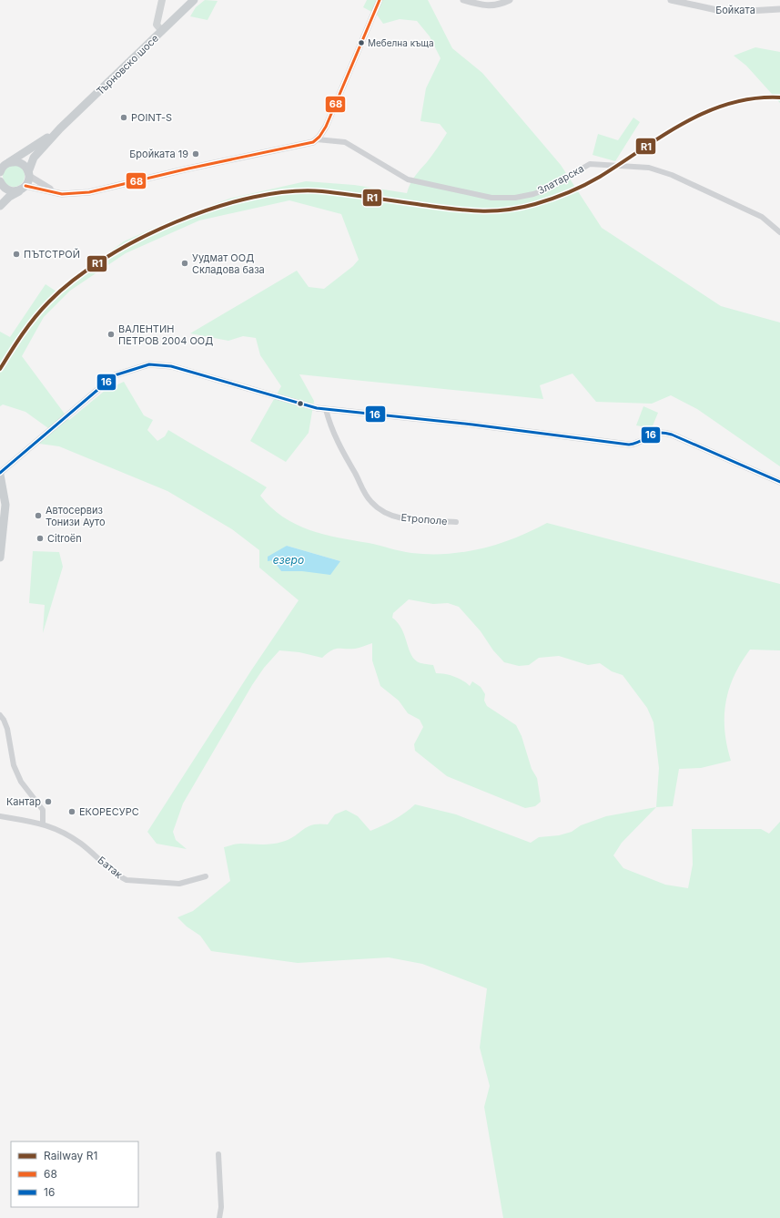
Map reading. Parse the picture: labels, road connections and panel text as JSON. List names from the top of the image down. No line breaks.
{"streets":{"main road":["Търновско шосе"],"street":["Бойката","Златарска","Етрополе","Батак"]},"water":["езеро"],"places":["Мебелна къща","POINT-S","Бройката 19","ПЪТСТРОЙ","Уудмат ООД Складова база","ВАЛЕНТИН ПЕТРОВ 2004 ООД","Автосервиз Тонизи Ауто","Citroën","Кантар","ЕКОРЕСУРС"],"lines":["transit line 68","rail line R1","transit line 16"],"legend":["Railway R1","68","16"]}
